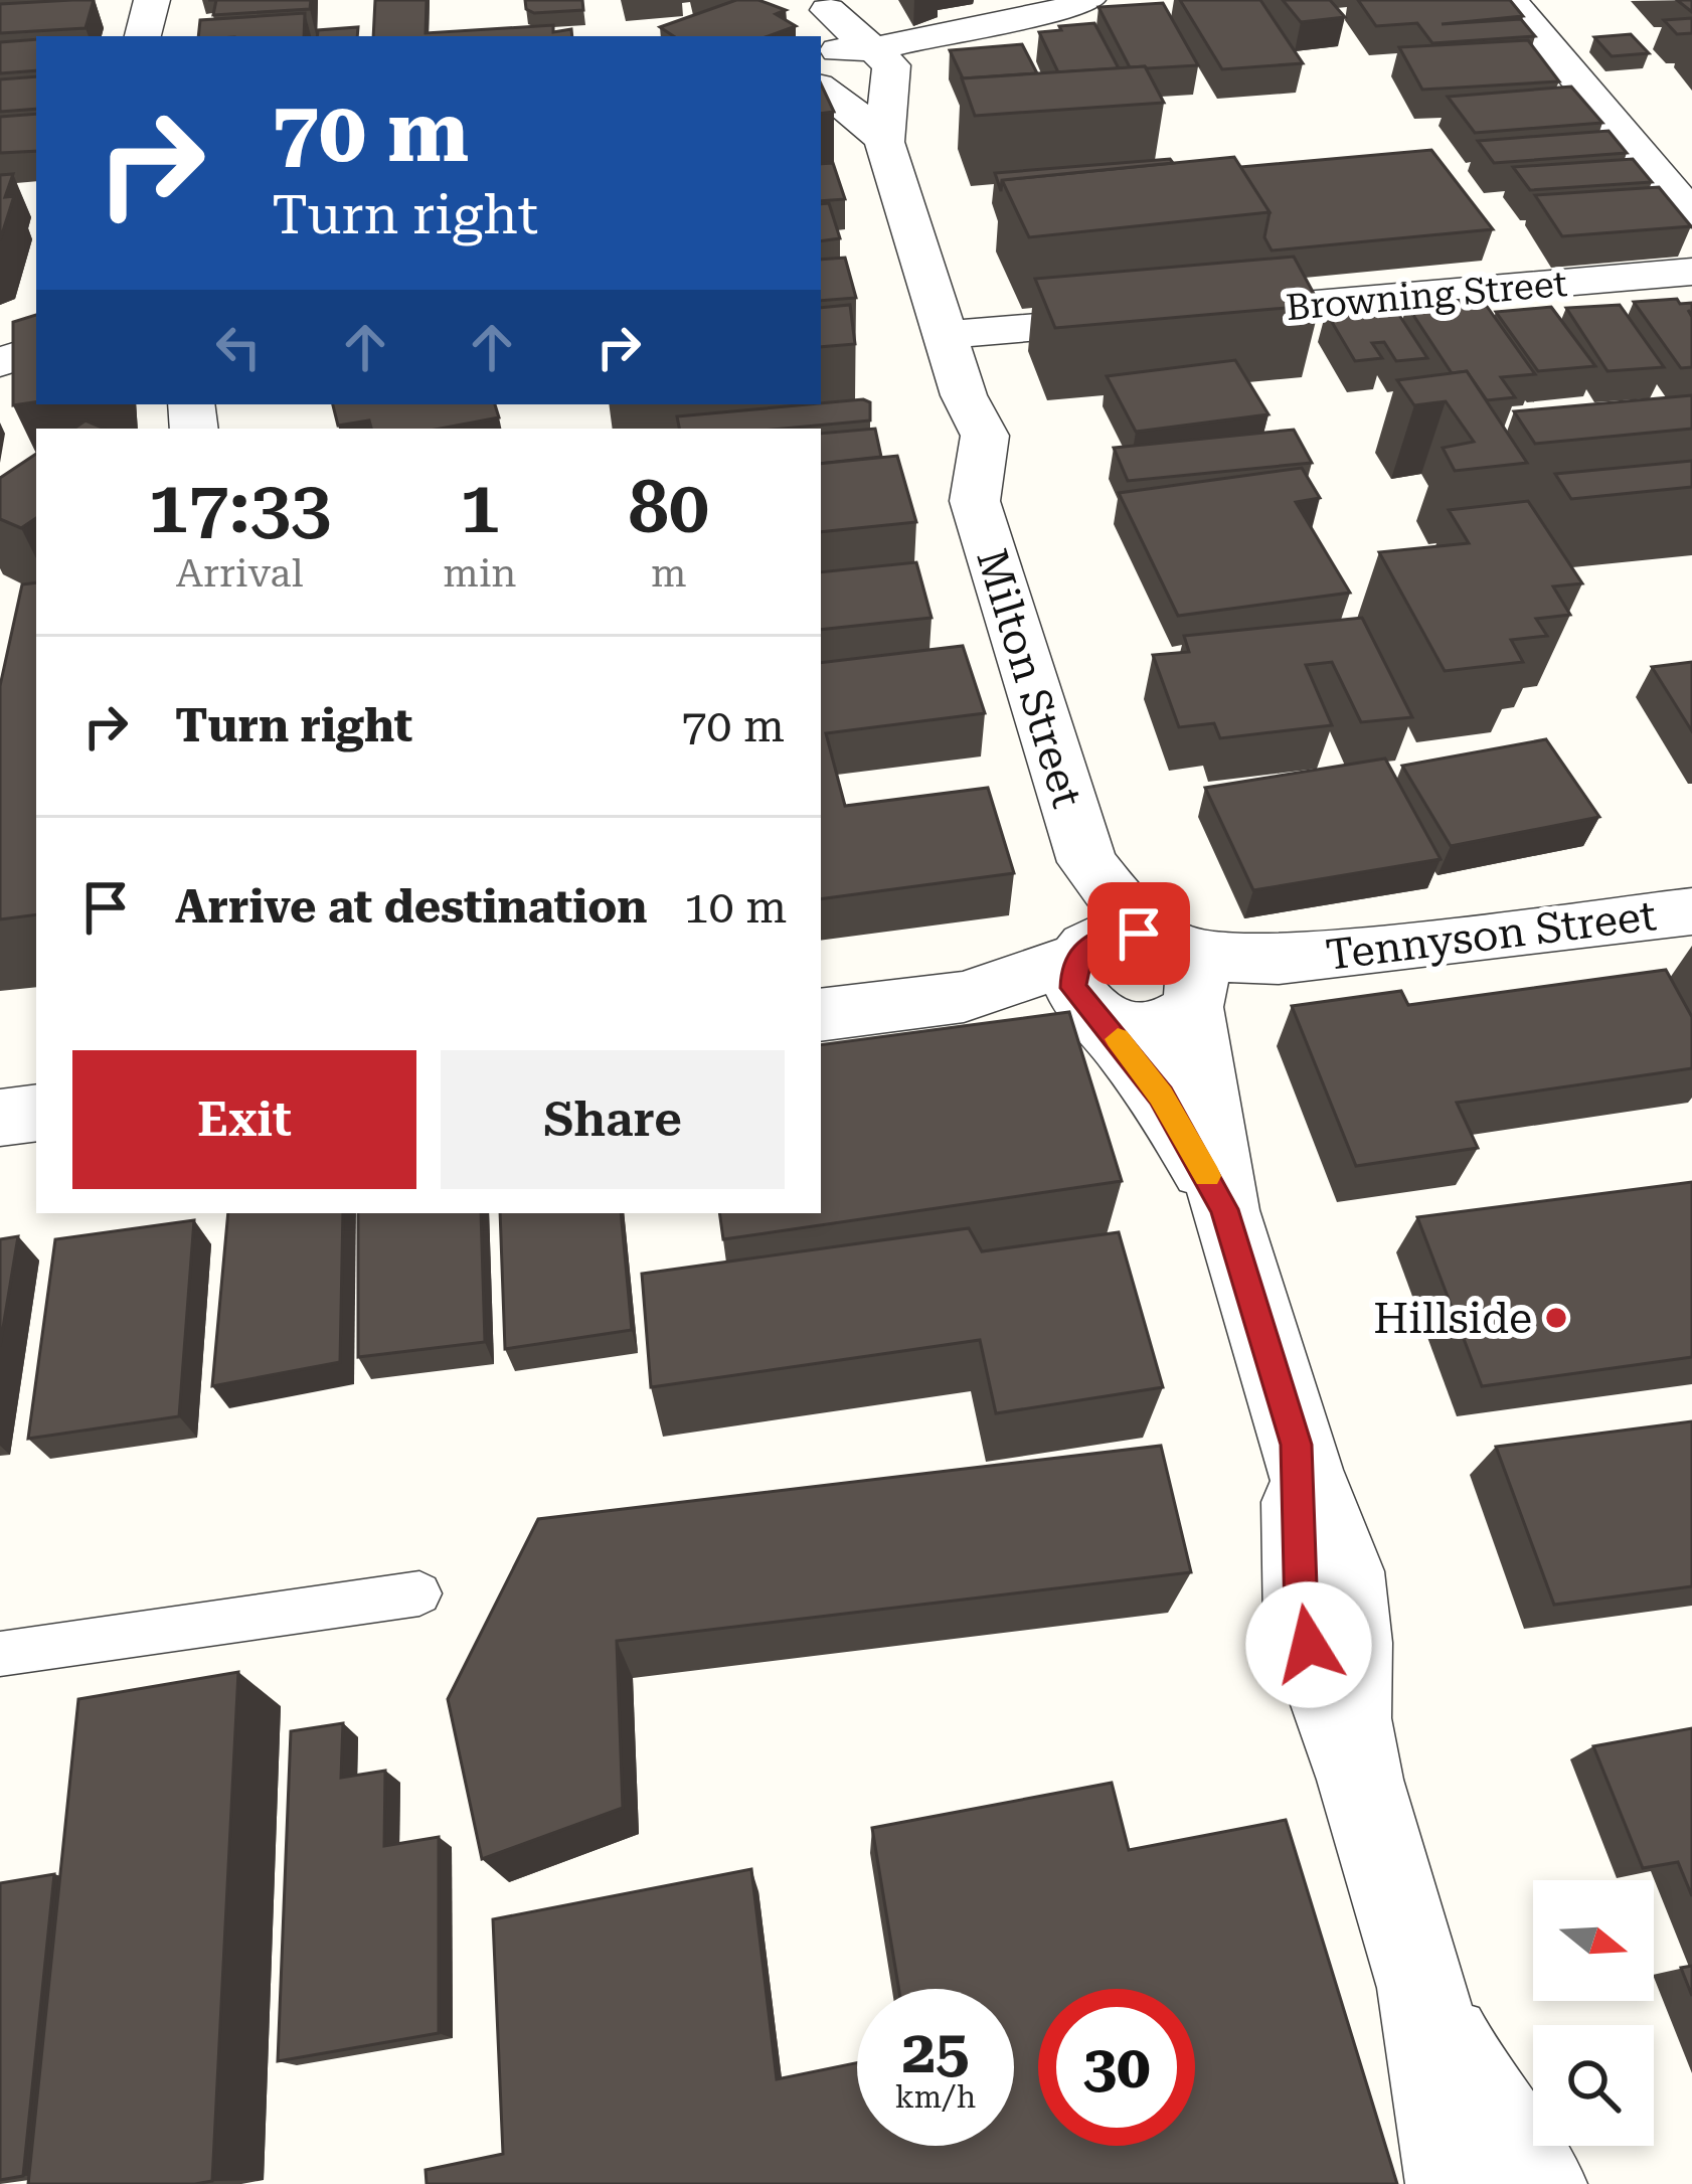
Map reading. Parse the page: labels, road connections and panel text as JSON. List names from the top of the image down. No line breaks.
{"streets":{"street":["Browning Street","Milton Street","Tennyson Street"]},"crossings":[["Milton Street","Tennyson Street"]],"places":["Hillside"],"north":"right","page":{"turn":["70 m","Turn right"],"eta":["17:33","Arrival","1","min","80","m"],"list":[{"name":"Turn right","value":"70 m"},{"name":"Arrive at destination","value":"10 m"}],"buttons":["Exit","Share"],"speed":"25 km/h","limit":"30"}}
